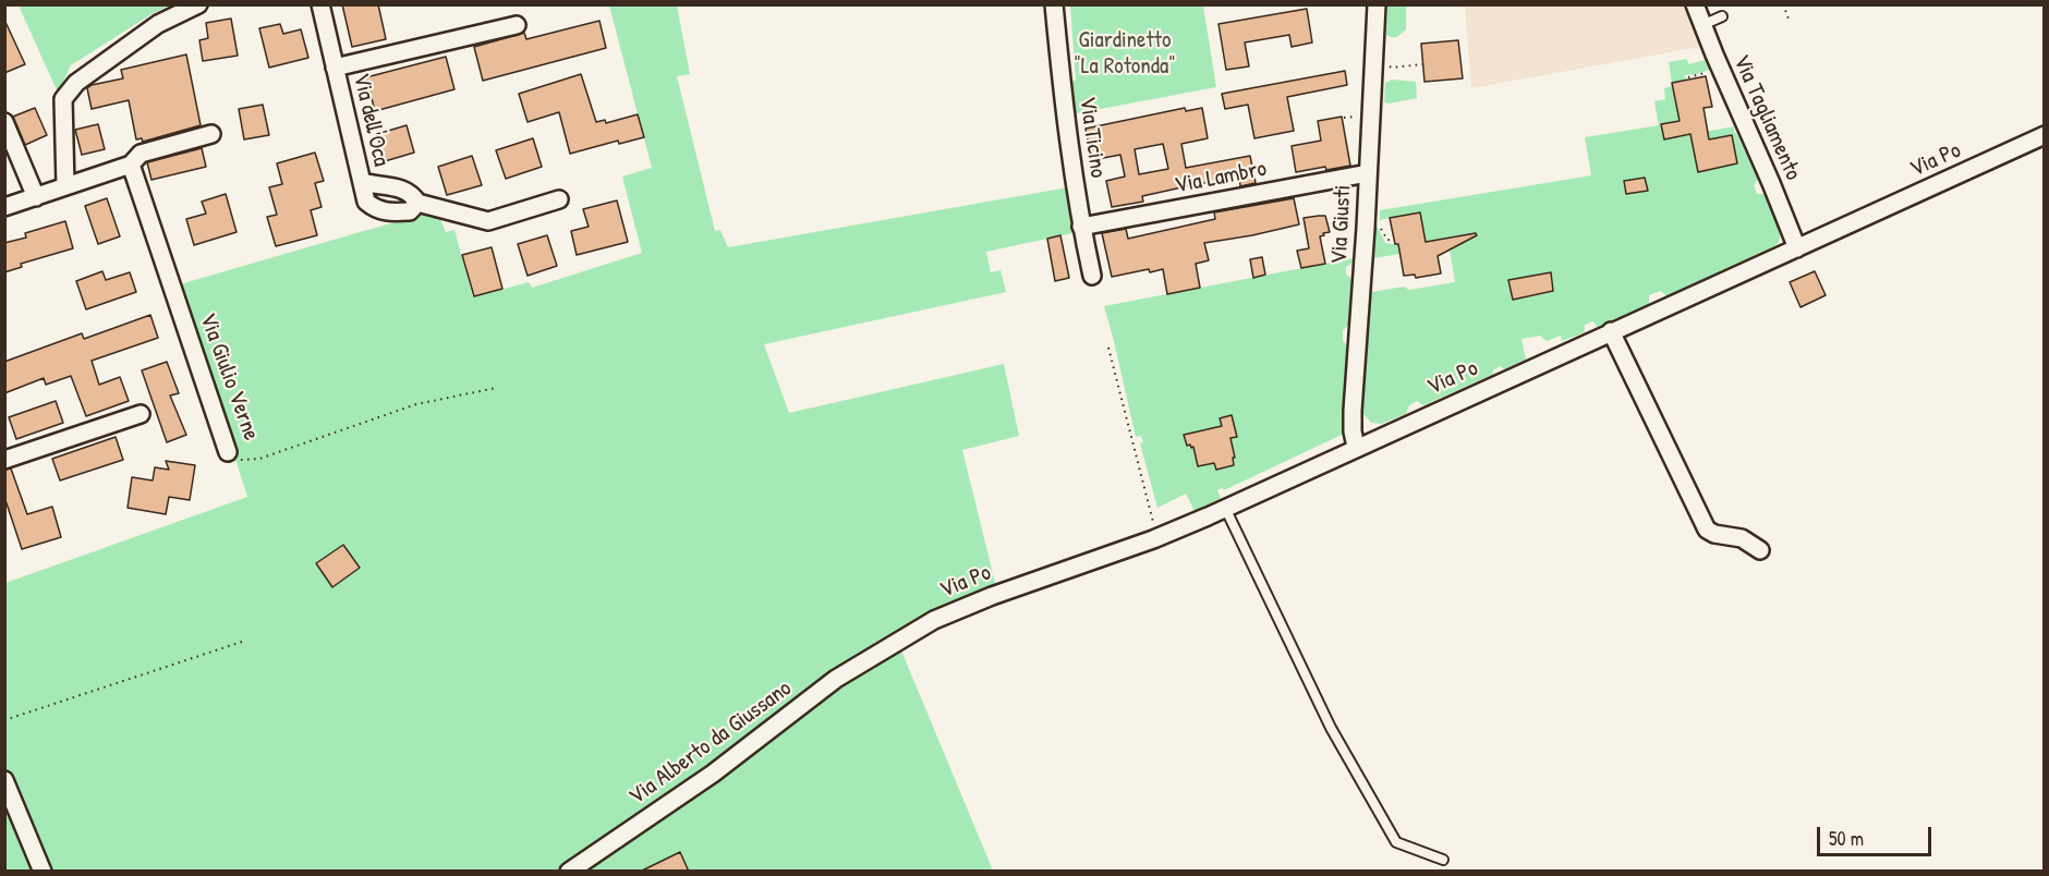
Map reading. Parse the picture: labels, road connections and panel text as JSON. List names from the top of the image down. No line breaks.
{"streets":{"street":["Via Tagliamento","Via dell'Oca","Via Ticino","Via Po","Via Lambro","Via Giusti","Via Giulio Verne","Via Alberto da Giussano"]},"crossings":[["Via Tagliamento","Via Po"],["Via Ticino","Via Lambro"],["Via Po","Via Giusti"],["Via Po","Via Alberto da Giussano"],["Via Lambro","Via Giusti"]],"parks":["Giardinetto \"La Rotonda\""],"scale_bar":"50 m"}
